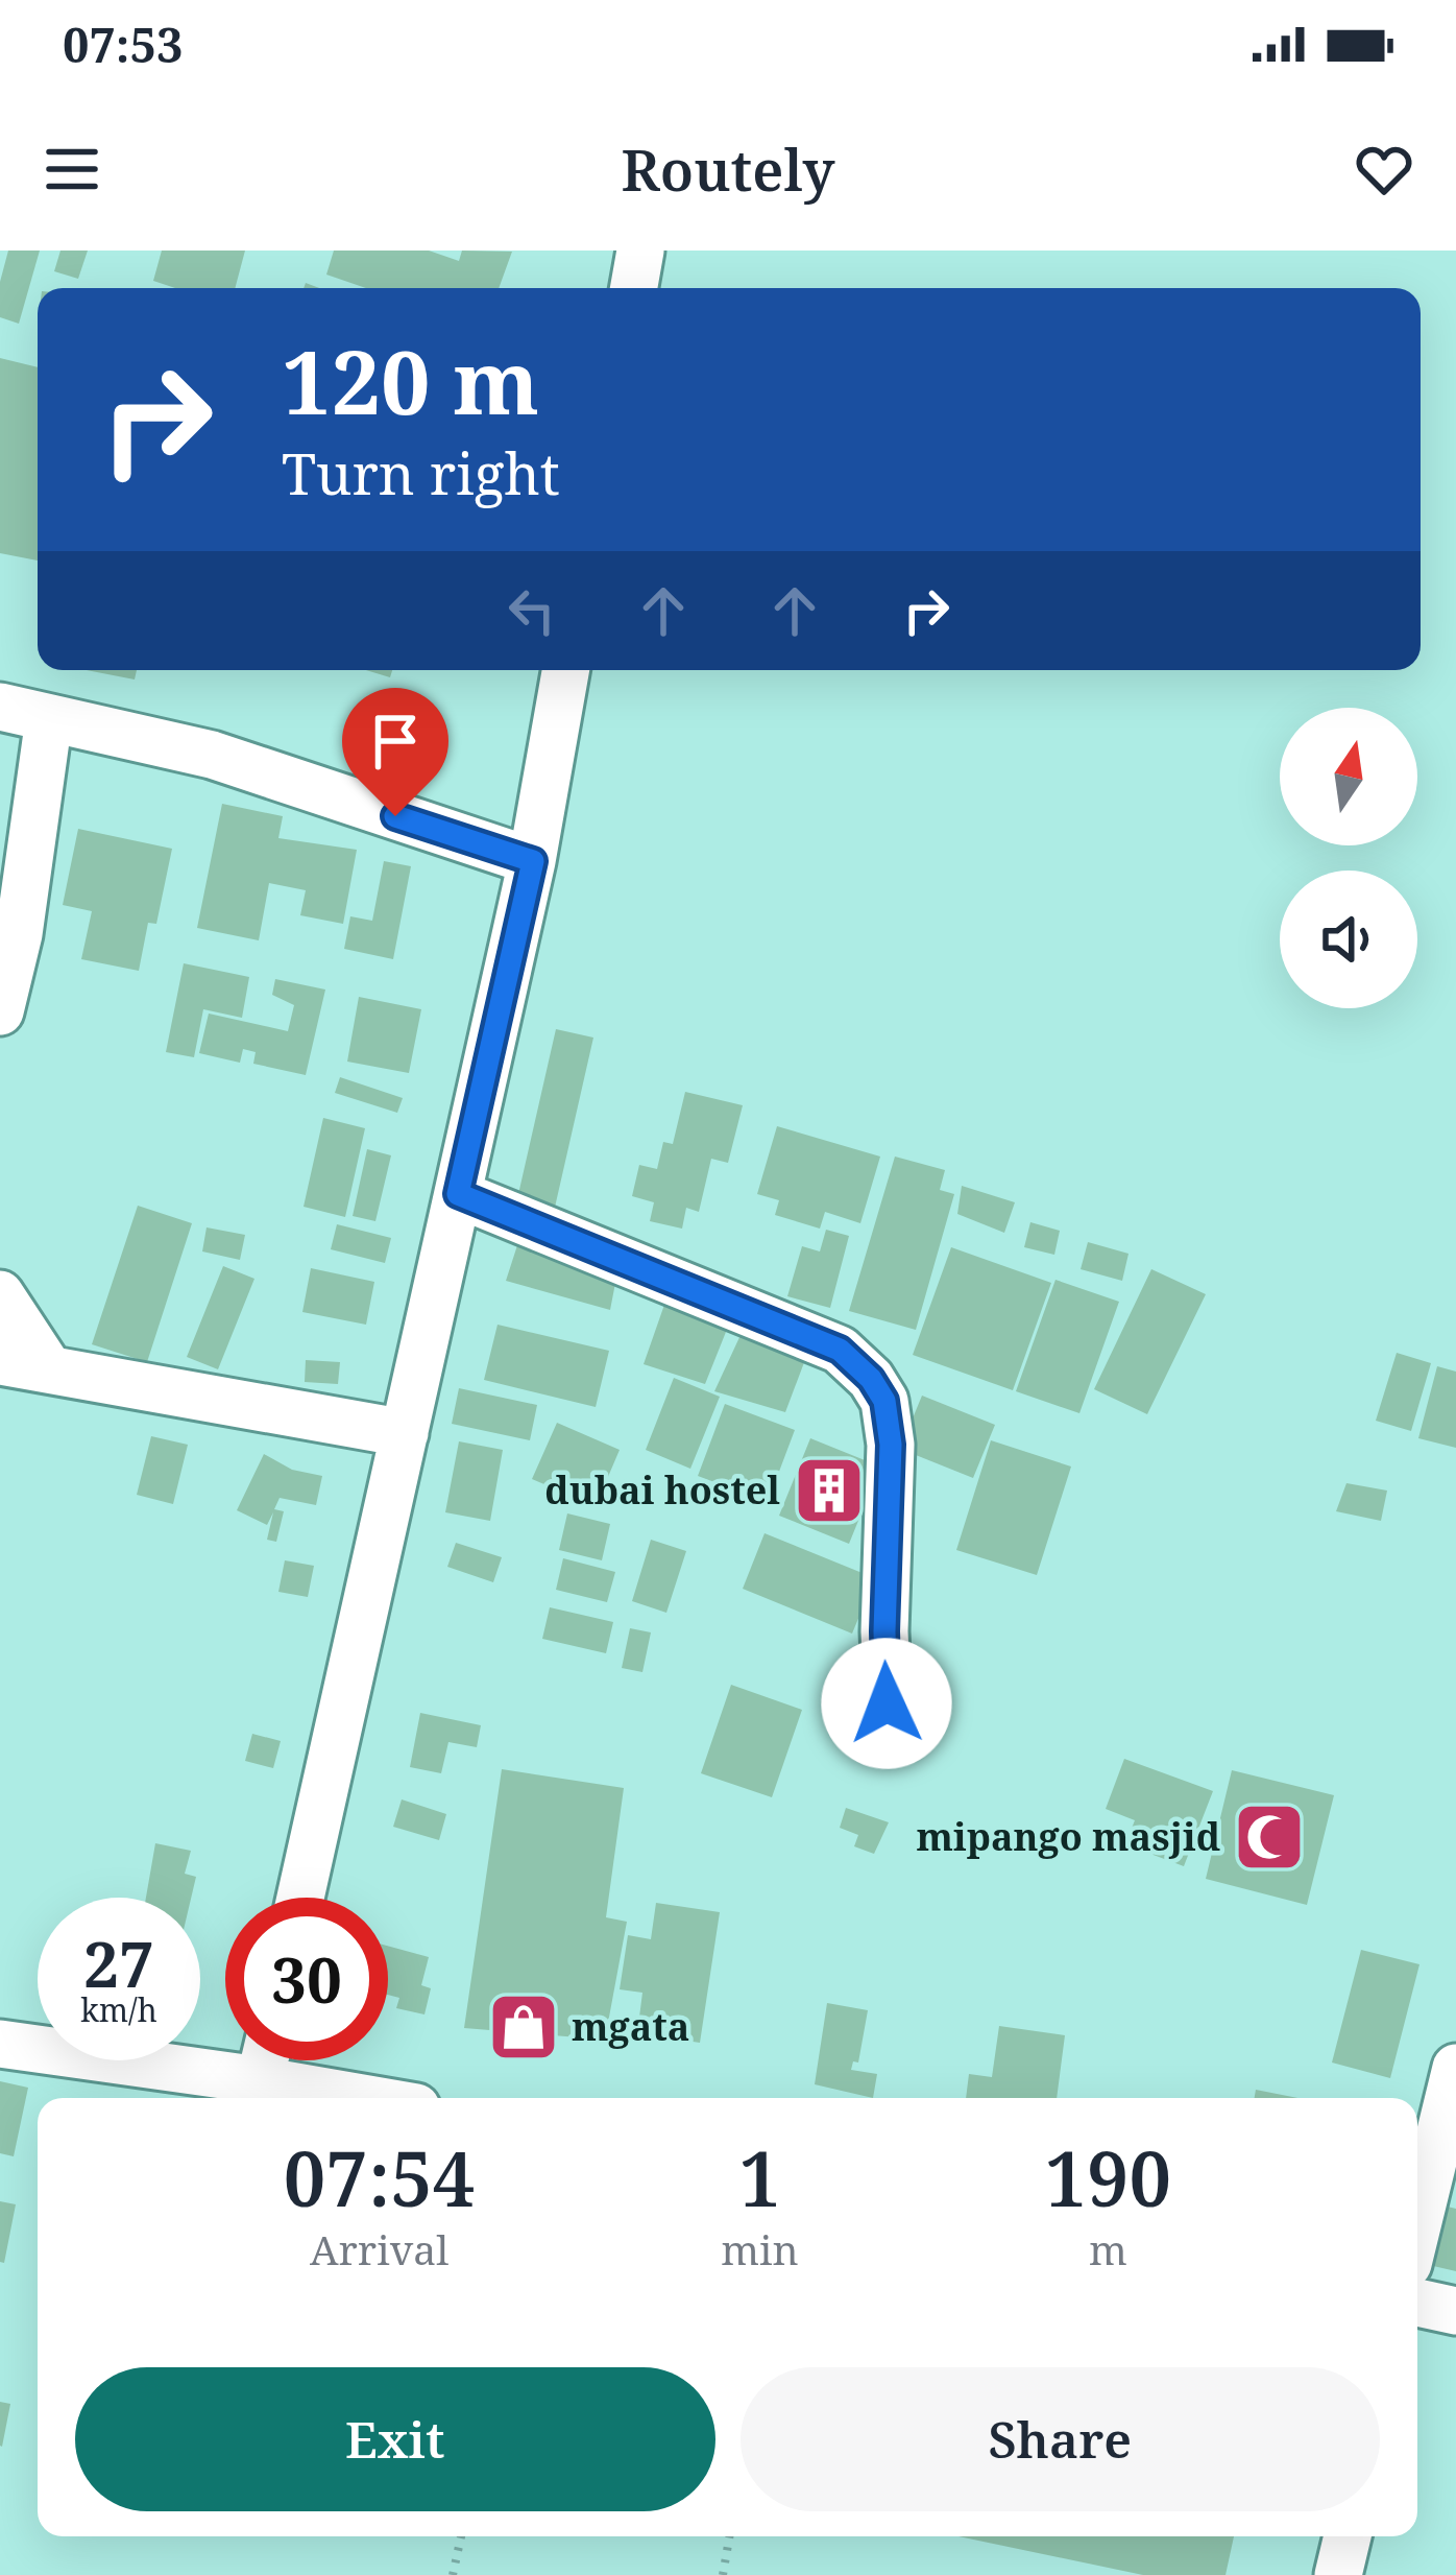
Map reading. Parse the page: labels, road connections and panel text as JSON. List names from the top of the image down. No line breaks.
{"places":{"building":["dubai hostel"],"mosque":["mipango masjid"],"shop":["mgata"]},"north":"top","page":{"status":"07:53","header":"Routely","turn":["120 m","Turn right"],"speed":"27 km/h","limit":"30","eta":["07:54","Arrival","1","min","190","m"],"buttons":["Exit","Share"]}}
